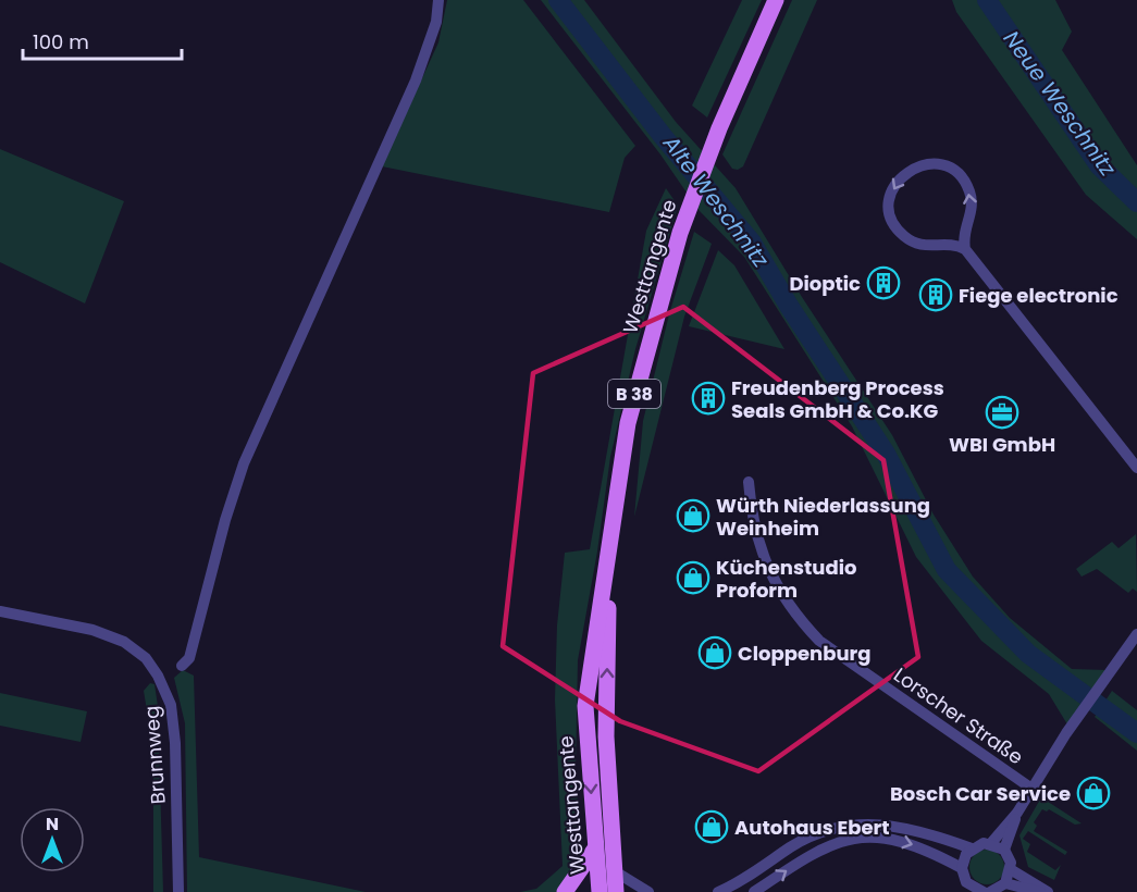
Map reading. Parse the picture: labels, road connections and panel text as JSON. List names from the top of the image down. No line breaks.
{"streets":{"main road":["Westtangente","B 38"],"street":["Lorscher Straße","Brunnweg"]},"water":["Neue Weschnitz","Alte Weschnitz"],"places":{"building":["Dioptic","Fiege electronic","Freudenberg Process Seals GmbH & Co.KG"],"office":["WBI GmbH"],"shop":["Würth Niederlassung Weinheim","Küchenstudio Proform","Cloppenburg","Bosch Car Service","Autohaus Ebert"]},"scale_bar":"100 m","north":"top"}
